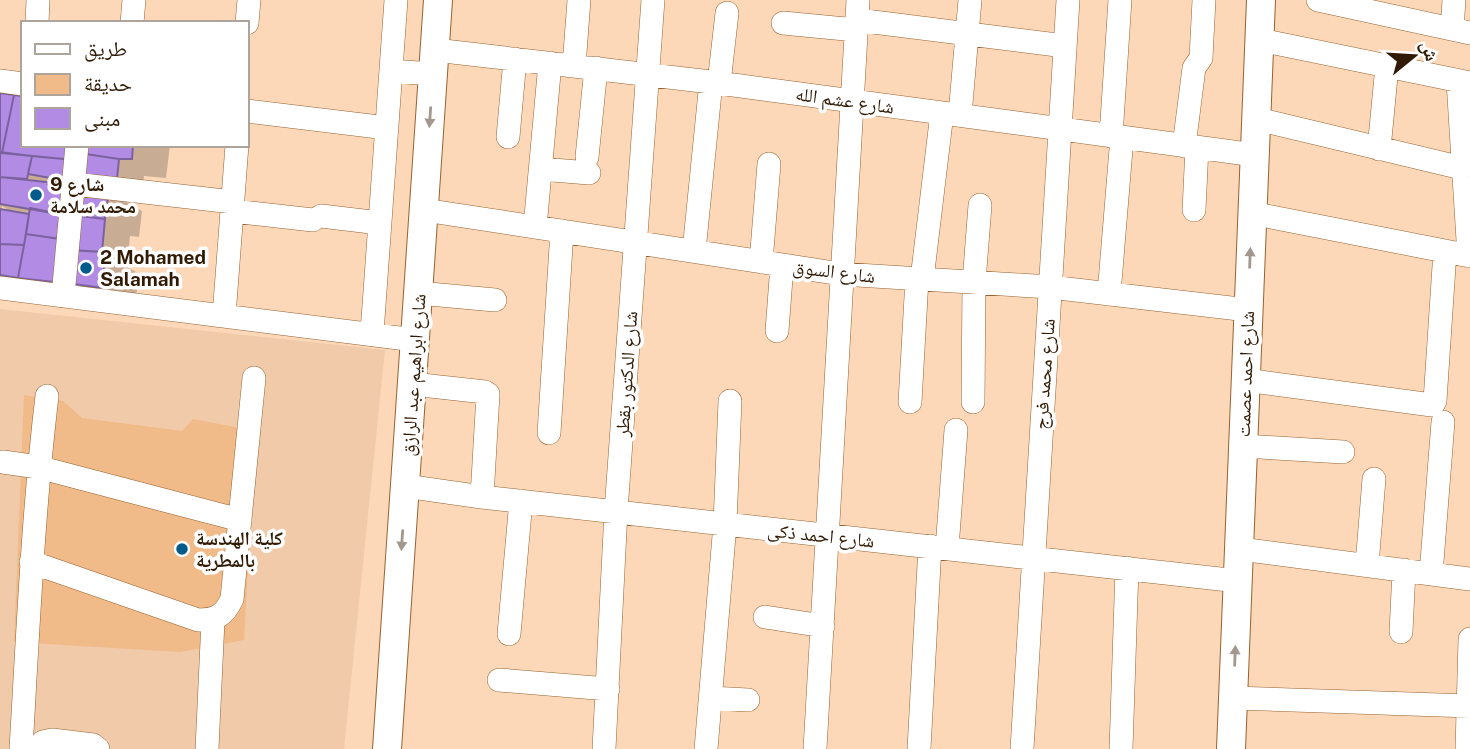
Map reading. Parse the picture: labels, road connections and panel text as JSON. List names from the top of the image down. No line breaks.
{"streets":{"main road":["شارع احمد عصمت","شارع ابراهيم عبد الرازق"],"street":["شارع عشم الله","شارع السوق","شارع الدكتور بقطر","شارع محمد فرج","شارع احمد ذكى"]},"crossings":[["شارع عشم الله","شارع الدكتور بقطر"],["شارع عشم الله","شارع محمد فرج"],["شارع عشم الله","شارع احمد عصمت"],["شارع عشم الله","شارع ابراهيم عبد الرازق"],["شارع السوق","شارع الدكتور بقطر"],["شارع السوق","شارع محمد فرج"],["شارع السوق","شارع احمد عصمت"],["شارع السوق","شارع ابراهيم عبد الرازق"],["شارع الدكتور بقطر","شارع احمد ذكى"],["شارع محمد فرج","شارع احمد ذكى"],["شارع احمد عصمت","شارع احمد ذكى"],["شارع ابراهيم عبد الرازق","شارع احمد ذكى"]],"one_way":["شارع ابراهيم عبد الرازق"],"places":["9 شارع محمد سلامة","2 Mohamed Salamah","كلية الهندسة بالمطرية"],"legend":["طريق","حديقة","مبنى"],"north":"right"}
